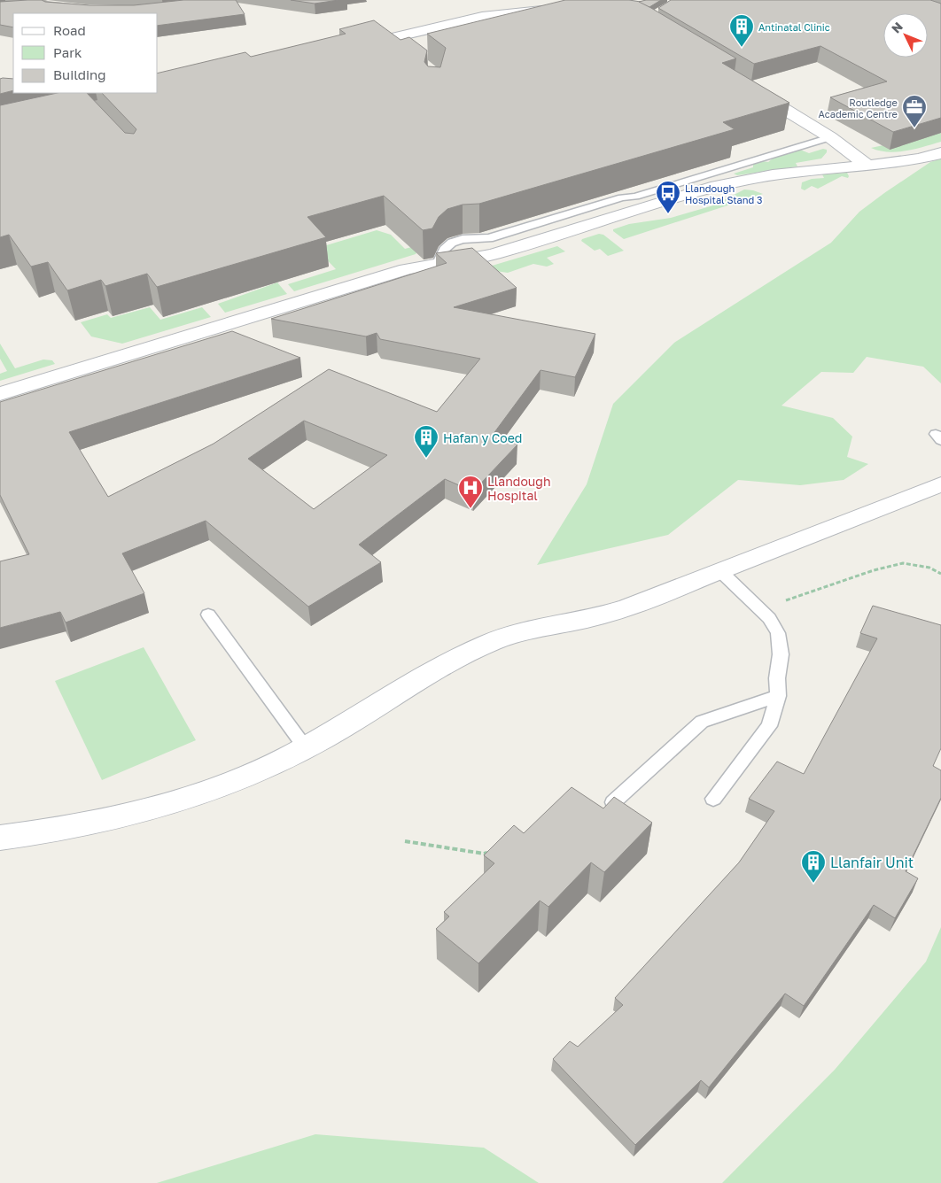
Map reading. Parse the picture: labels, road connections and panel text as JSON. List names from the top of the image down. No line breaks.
{"places":{"building":["Antinatal Clinic","Hafan y Coed","Llanfair Unit"],"office":["Routledge Academic Centre"],"bus stop":["Llandough Hospital Stand 3"],"hospital":["Llandough Hospital"]},"legend":["Road","Park","Building"],"north":"top left"}
